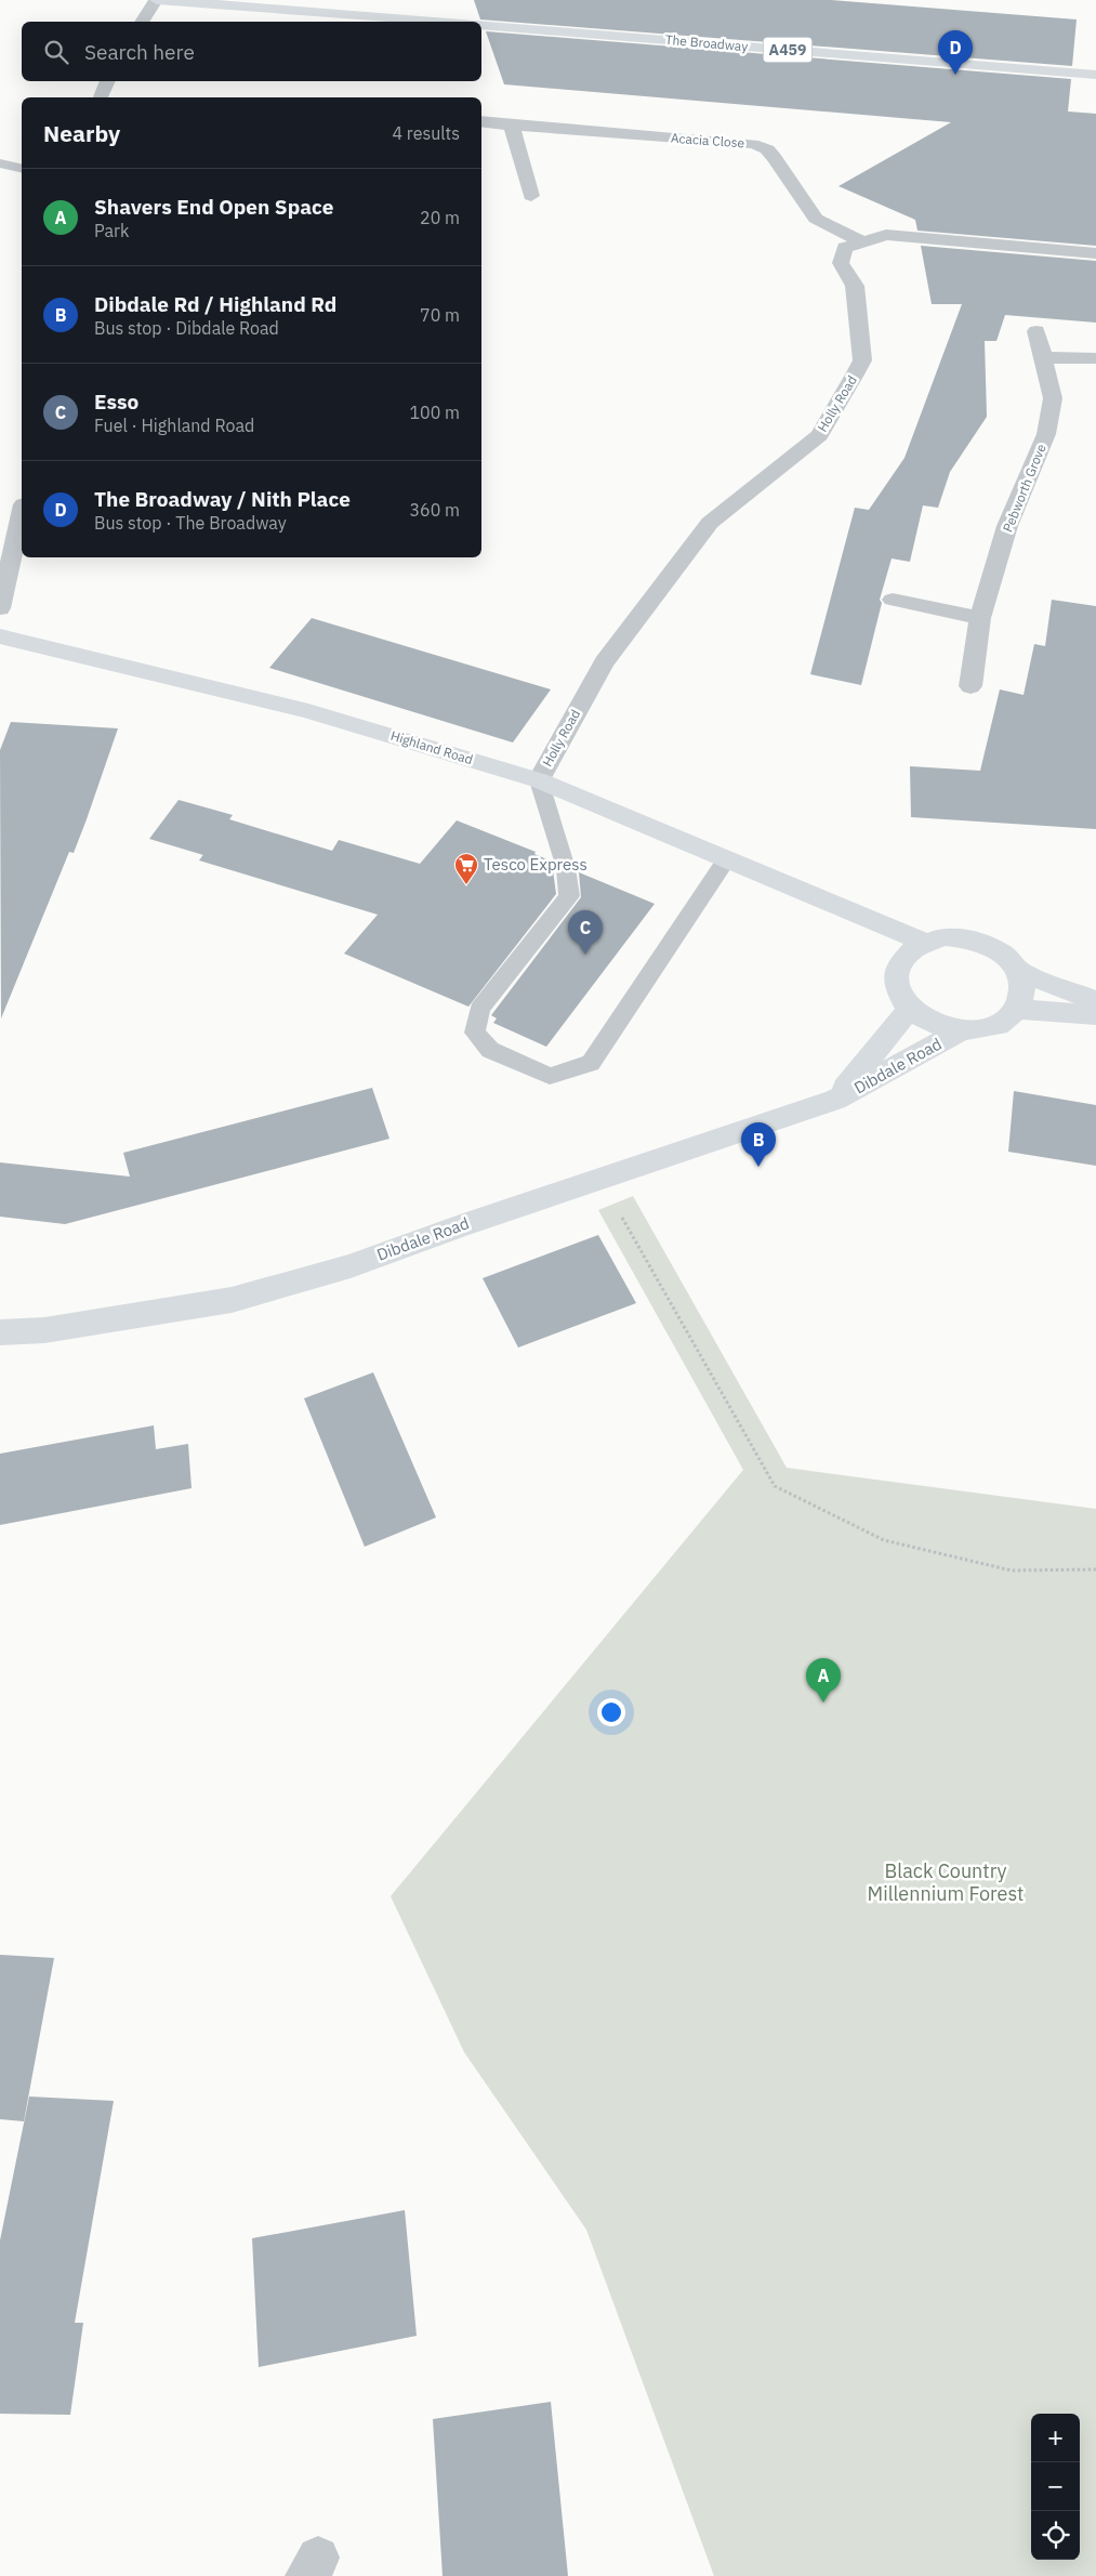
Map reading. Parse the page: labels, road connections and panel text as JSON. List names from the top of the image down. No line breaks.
{"streets":{"main road":["The Broadway","A459","Highland Road","Dibdale Road"],"street":["Acacia Close","Holly Road","Pebworth Grove"]},"crossings":[["Acacia Close","Holly Road"],["Holly Road","Highland Road"],["Highland Road","Dibdale Road"]],"parks":["Black Country Millennium Forest"],"places":{"supermarket":["Tesco Express"]},"page":{"search":"Search here","pins":["D","C","B","A"],"heading":["Nearby","4 results"],"list":[{"mark":"A","name":"Shavers End Open Space","note":"Park","value":"20 m"},{"mark":"B","name":"Dibdale Rd / Highland Rd","note":"Bus stop · Dibdale Road","value":"70 m"},{"mark":"C","name":"Esso","note":"Fuel · Highland Road","value":"100 m"},{"mark":"D","name":"The Broadway / Nith Place","note":"Bus stop · The Broadway","value":"360 m"}],"map_buttons":["+","−"]}}
